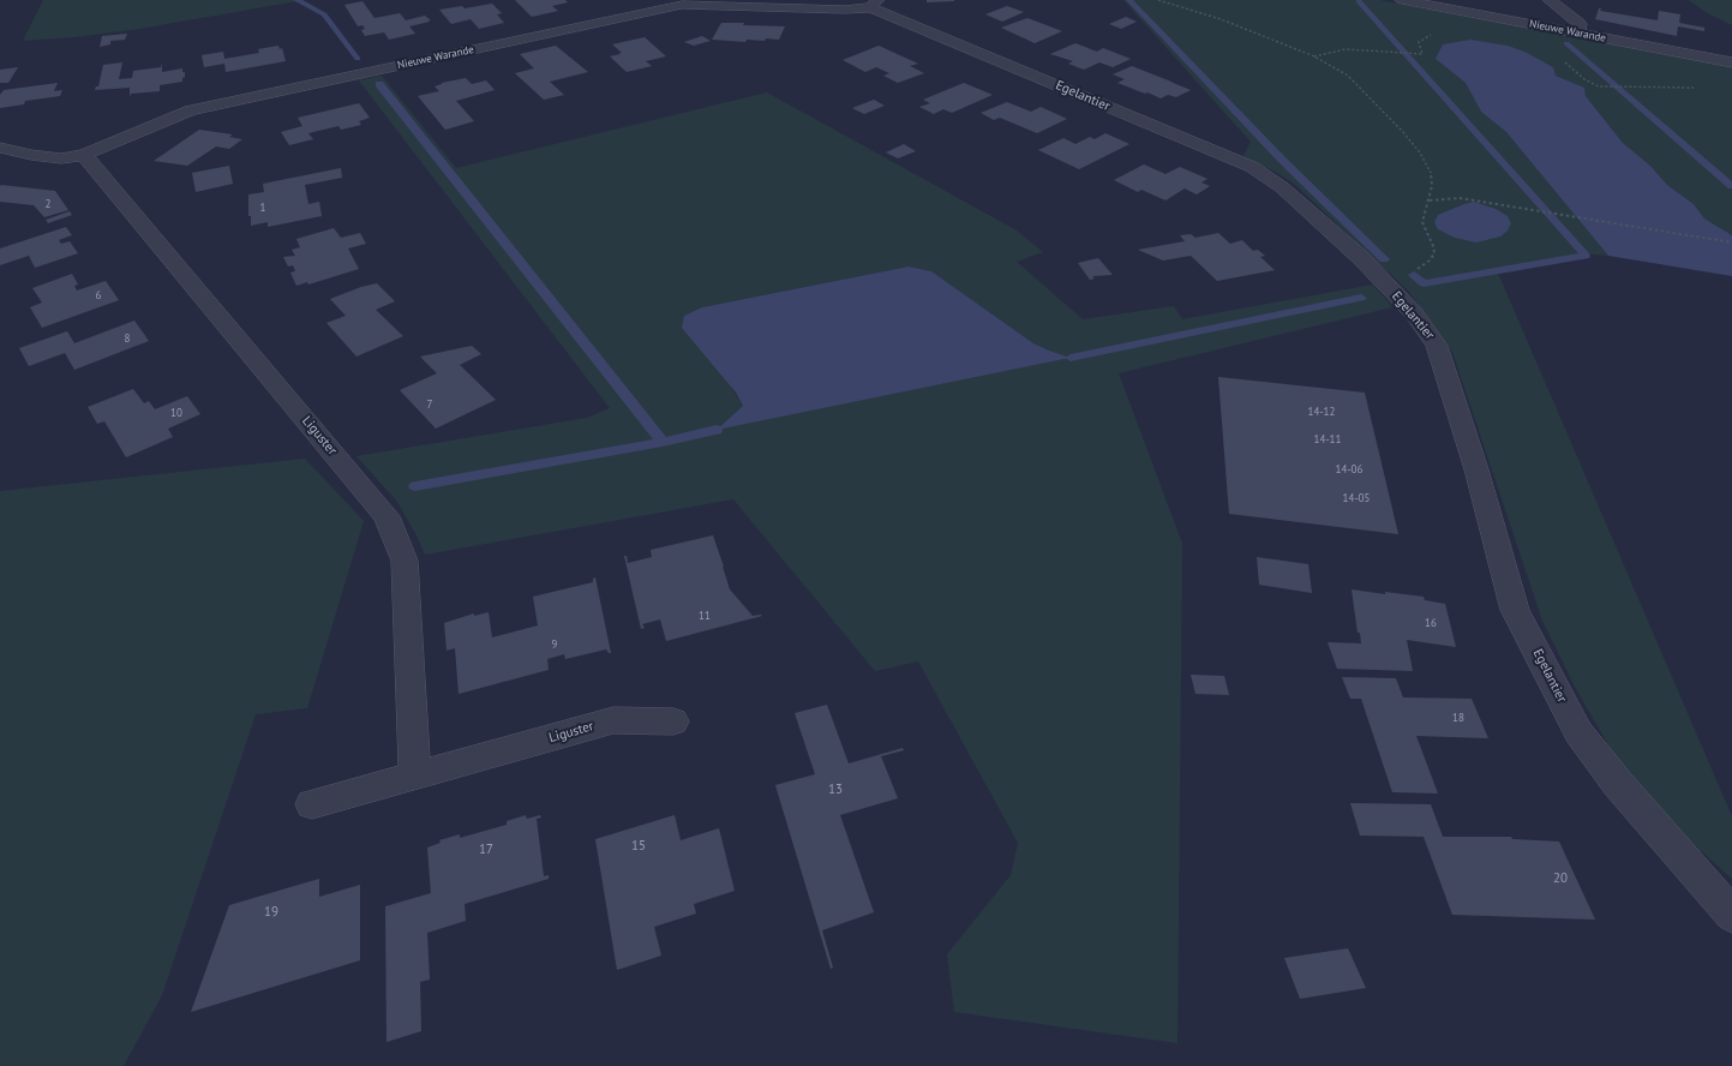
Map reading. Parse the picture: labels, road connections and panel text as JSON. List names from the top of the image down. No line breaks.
{"streets":{"street":["Nieuwe Warande","Egelantier","Liguster"]},"crossings":[["Nieuwe Warande","Egelantier"],["Nieuwe Warande","Liguster"]],"house_numbers":["2","1","6","8","7","14-12","10","14-11","14-06","14-05","11","16","9","18","13","15","17","20","19"]}
